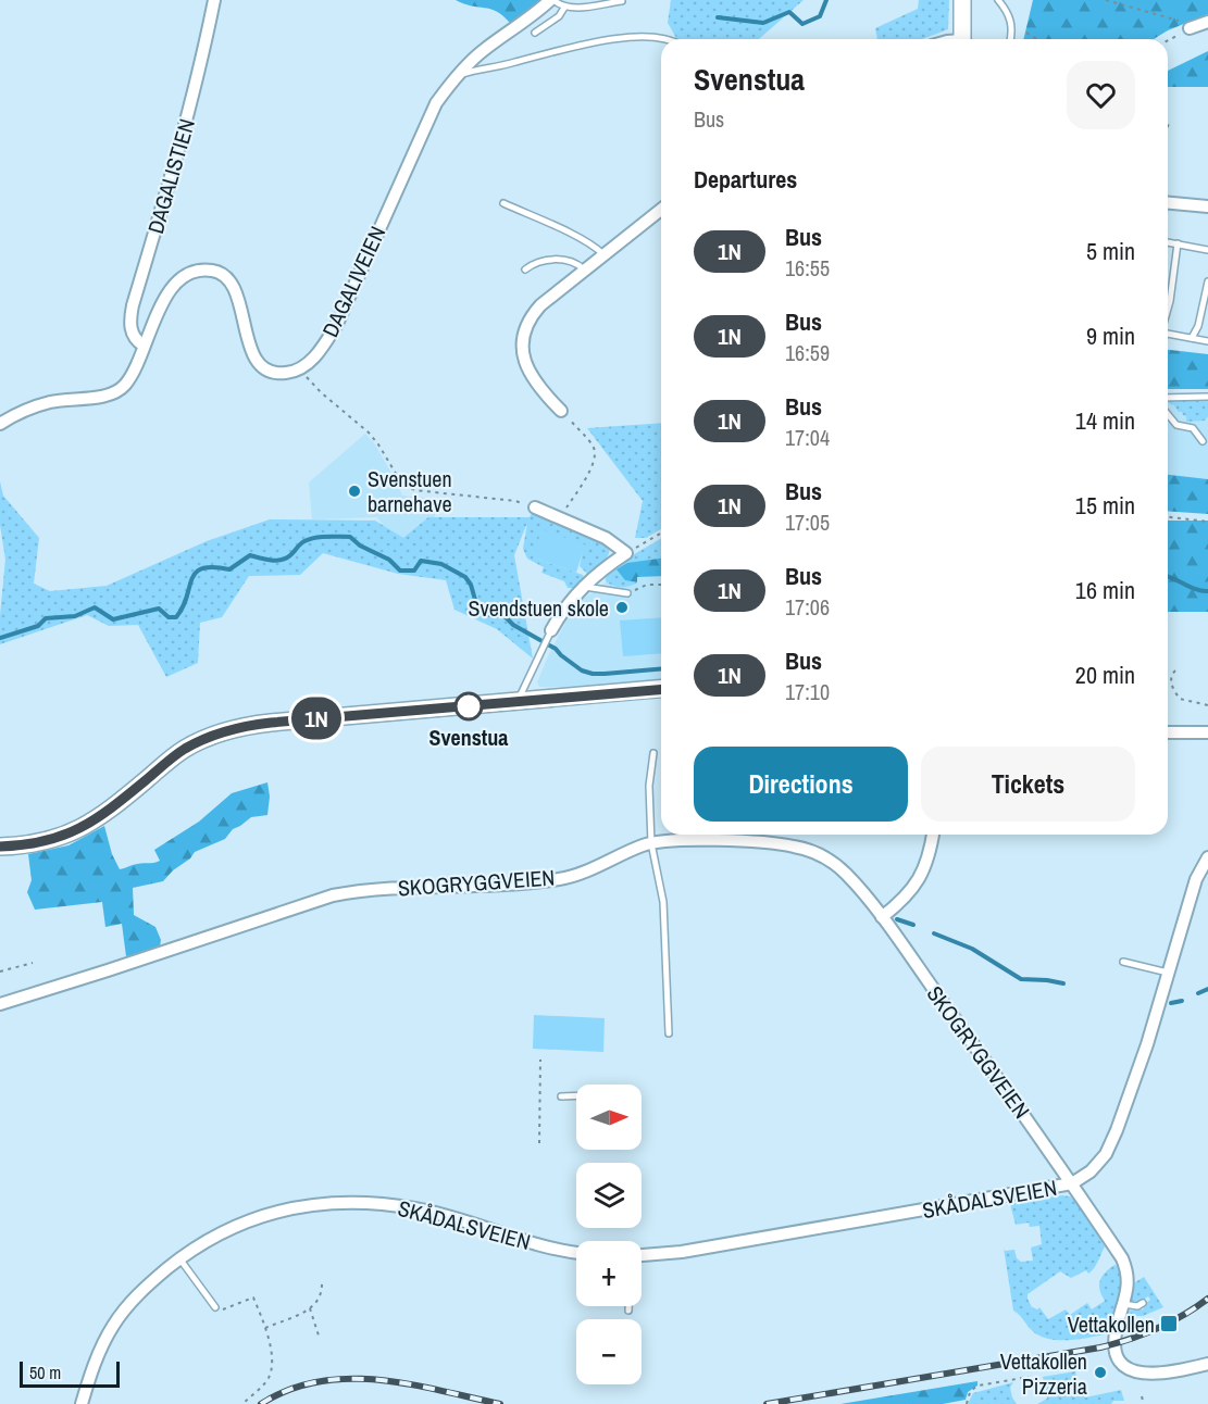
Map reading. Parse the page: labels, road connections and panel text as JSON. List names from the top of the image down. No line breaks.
{"streets":{"street":["DAGALISTIEN","DAGALIVEIEN","SKOGRYGGVEIEN","SKÅDALSVEIEN"]},"crossings":[["SKOGRYGGVEIEN","SKÅDALSVEIEN"]],"places":{"other":["Svenstuen barnehave","Svendstuen skole","Svenstua","Vettakollen Pizzeria"],"transit":["Vettakollen"]},"lines":["bus line 1N"],"scale_bar":"50 m","north":"right","page":{"on_map":"1N","heading":[["Svenstua","Bus"],"Departures"],"list":[{"mark":"1N","name":"Bus","note":"16:55","value":"5 min"},{"mark":"1N","name":"Bus","note":"16:59","value":"9 min"},{"mark":"1N","name":"Bus","note":"17:04","value":"14 min"},{"mark":"1N","name":"Bus","note":"17:05","value":"15 min"},{"mark":"1N","name":"Bus","note":"17:06","value":"16 min"},{"mark":"1N","name":"Bus","note":"17:10","value":"20 min"}],"buttons":["Directions","Tickets"],"map_buttons":["+","−"],"scale":"50 m"}}
